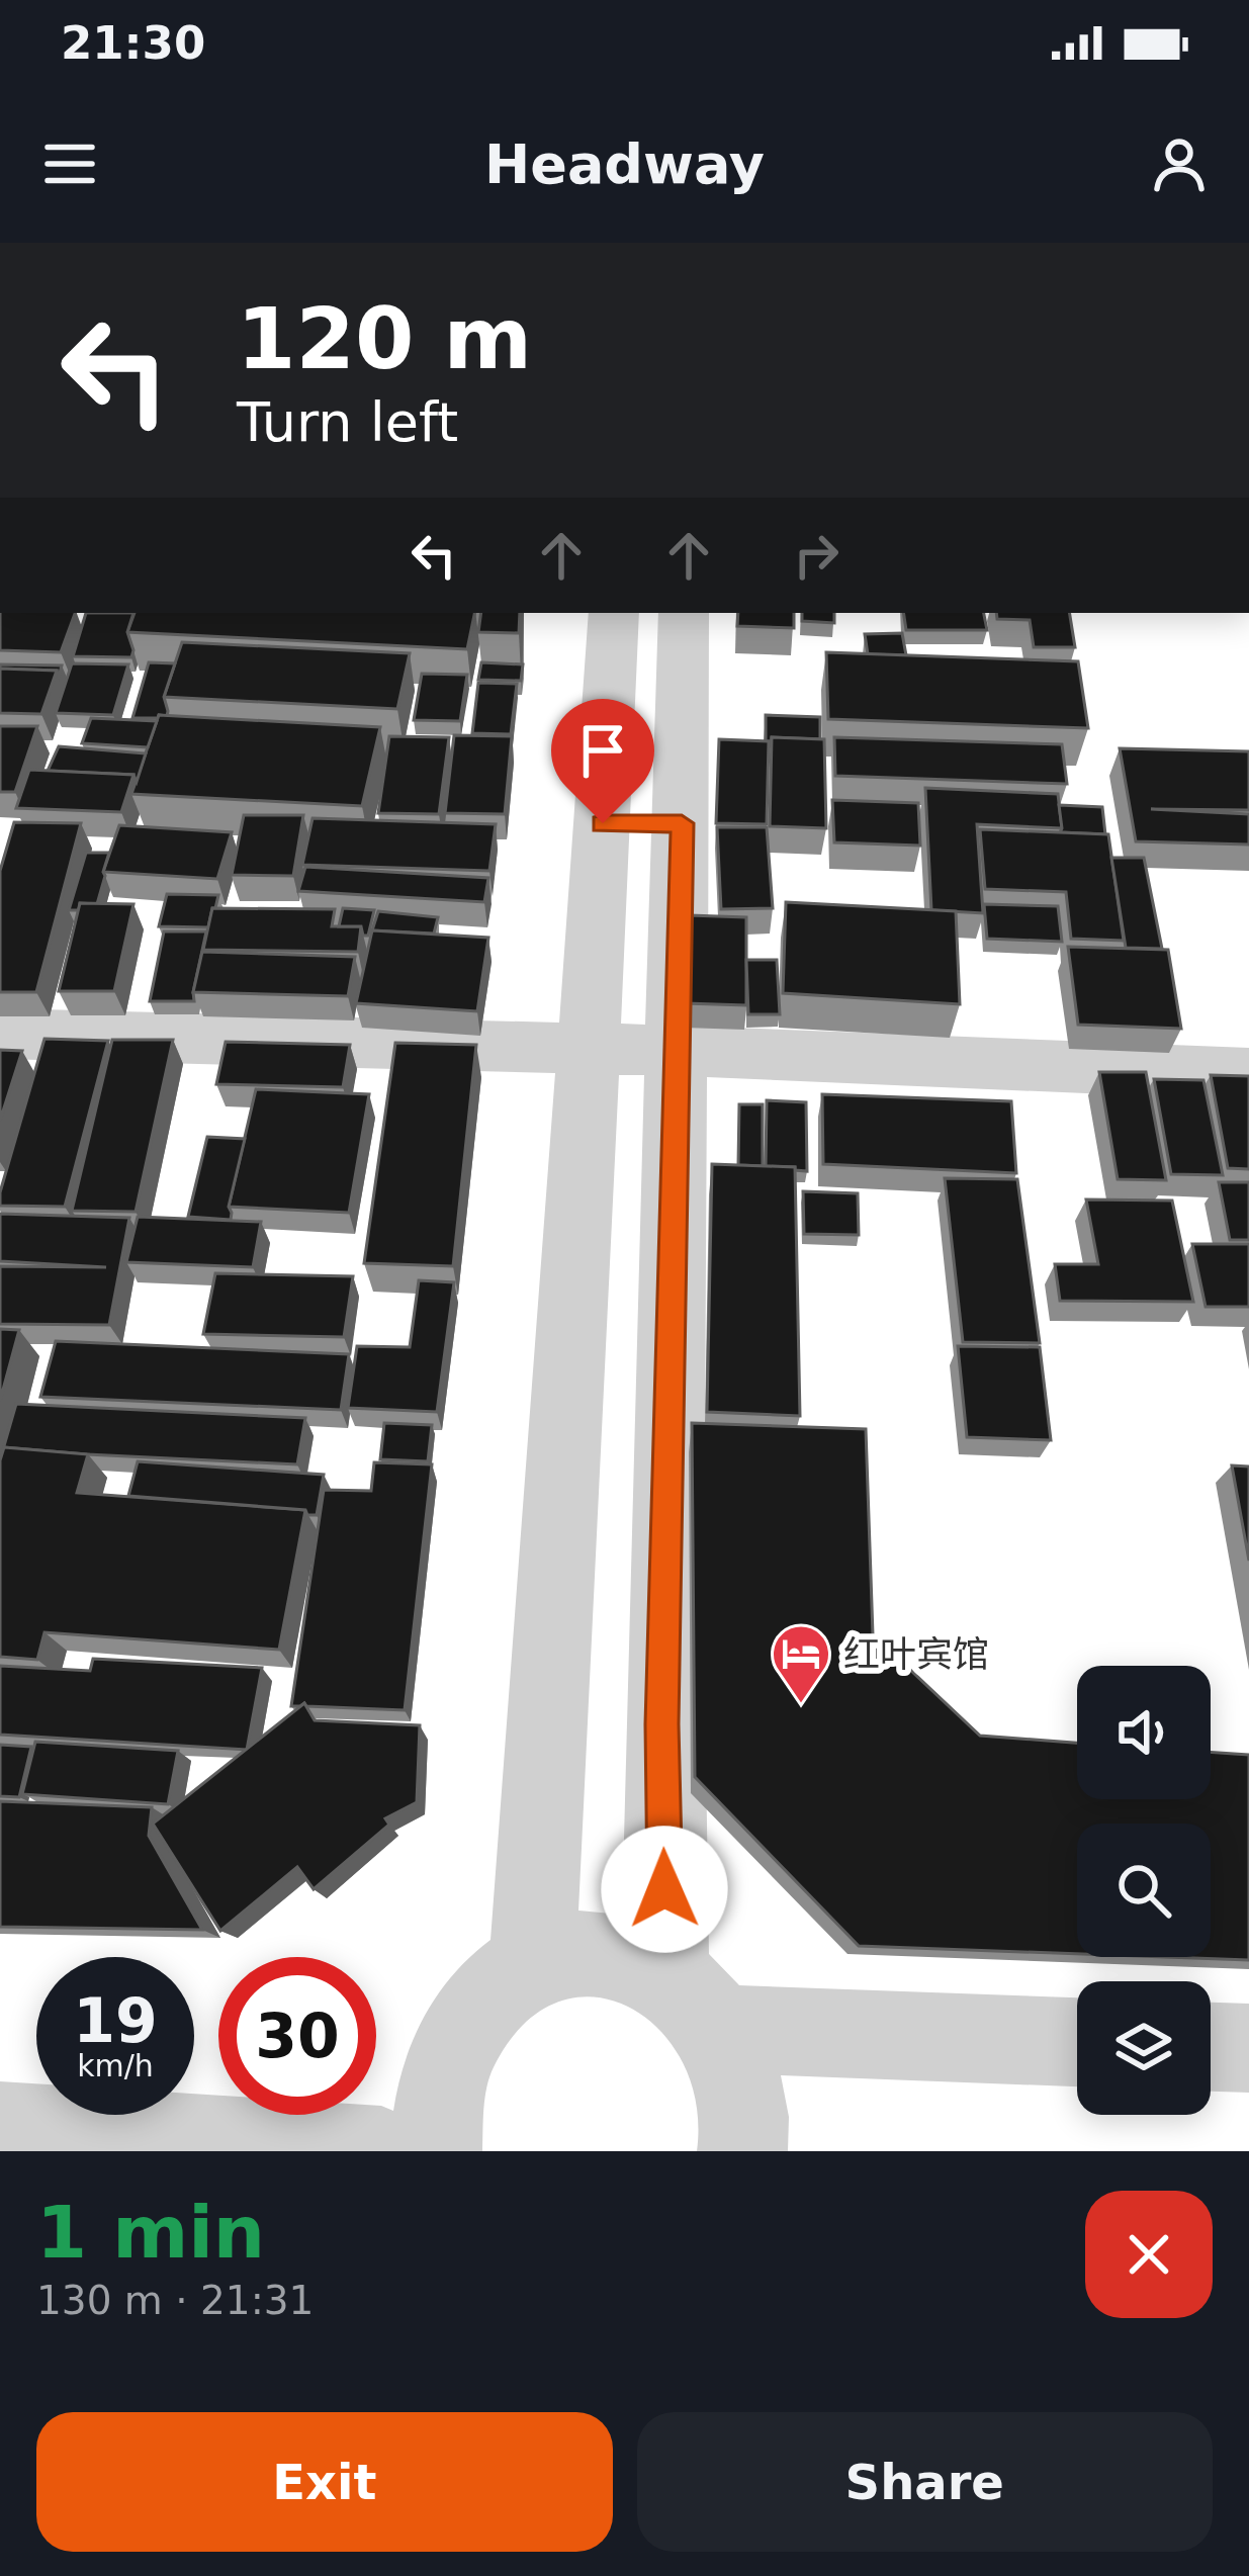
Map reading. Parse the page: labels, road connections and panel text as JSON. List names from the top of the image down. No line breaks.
{"places":{"hotel":["红叶宾馆"]},"page":{"status":"21:30","header":"Headway","turn":["120 m","Turn left"],"speed":"19 km/h","limit":"30","heading":["1 min","130 m · 21:31"],"buttons":["Exit","Share"]}}
